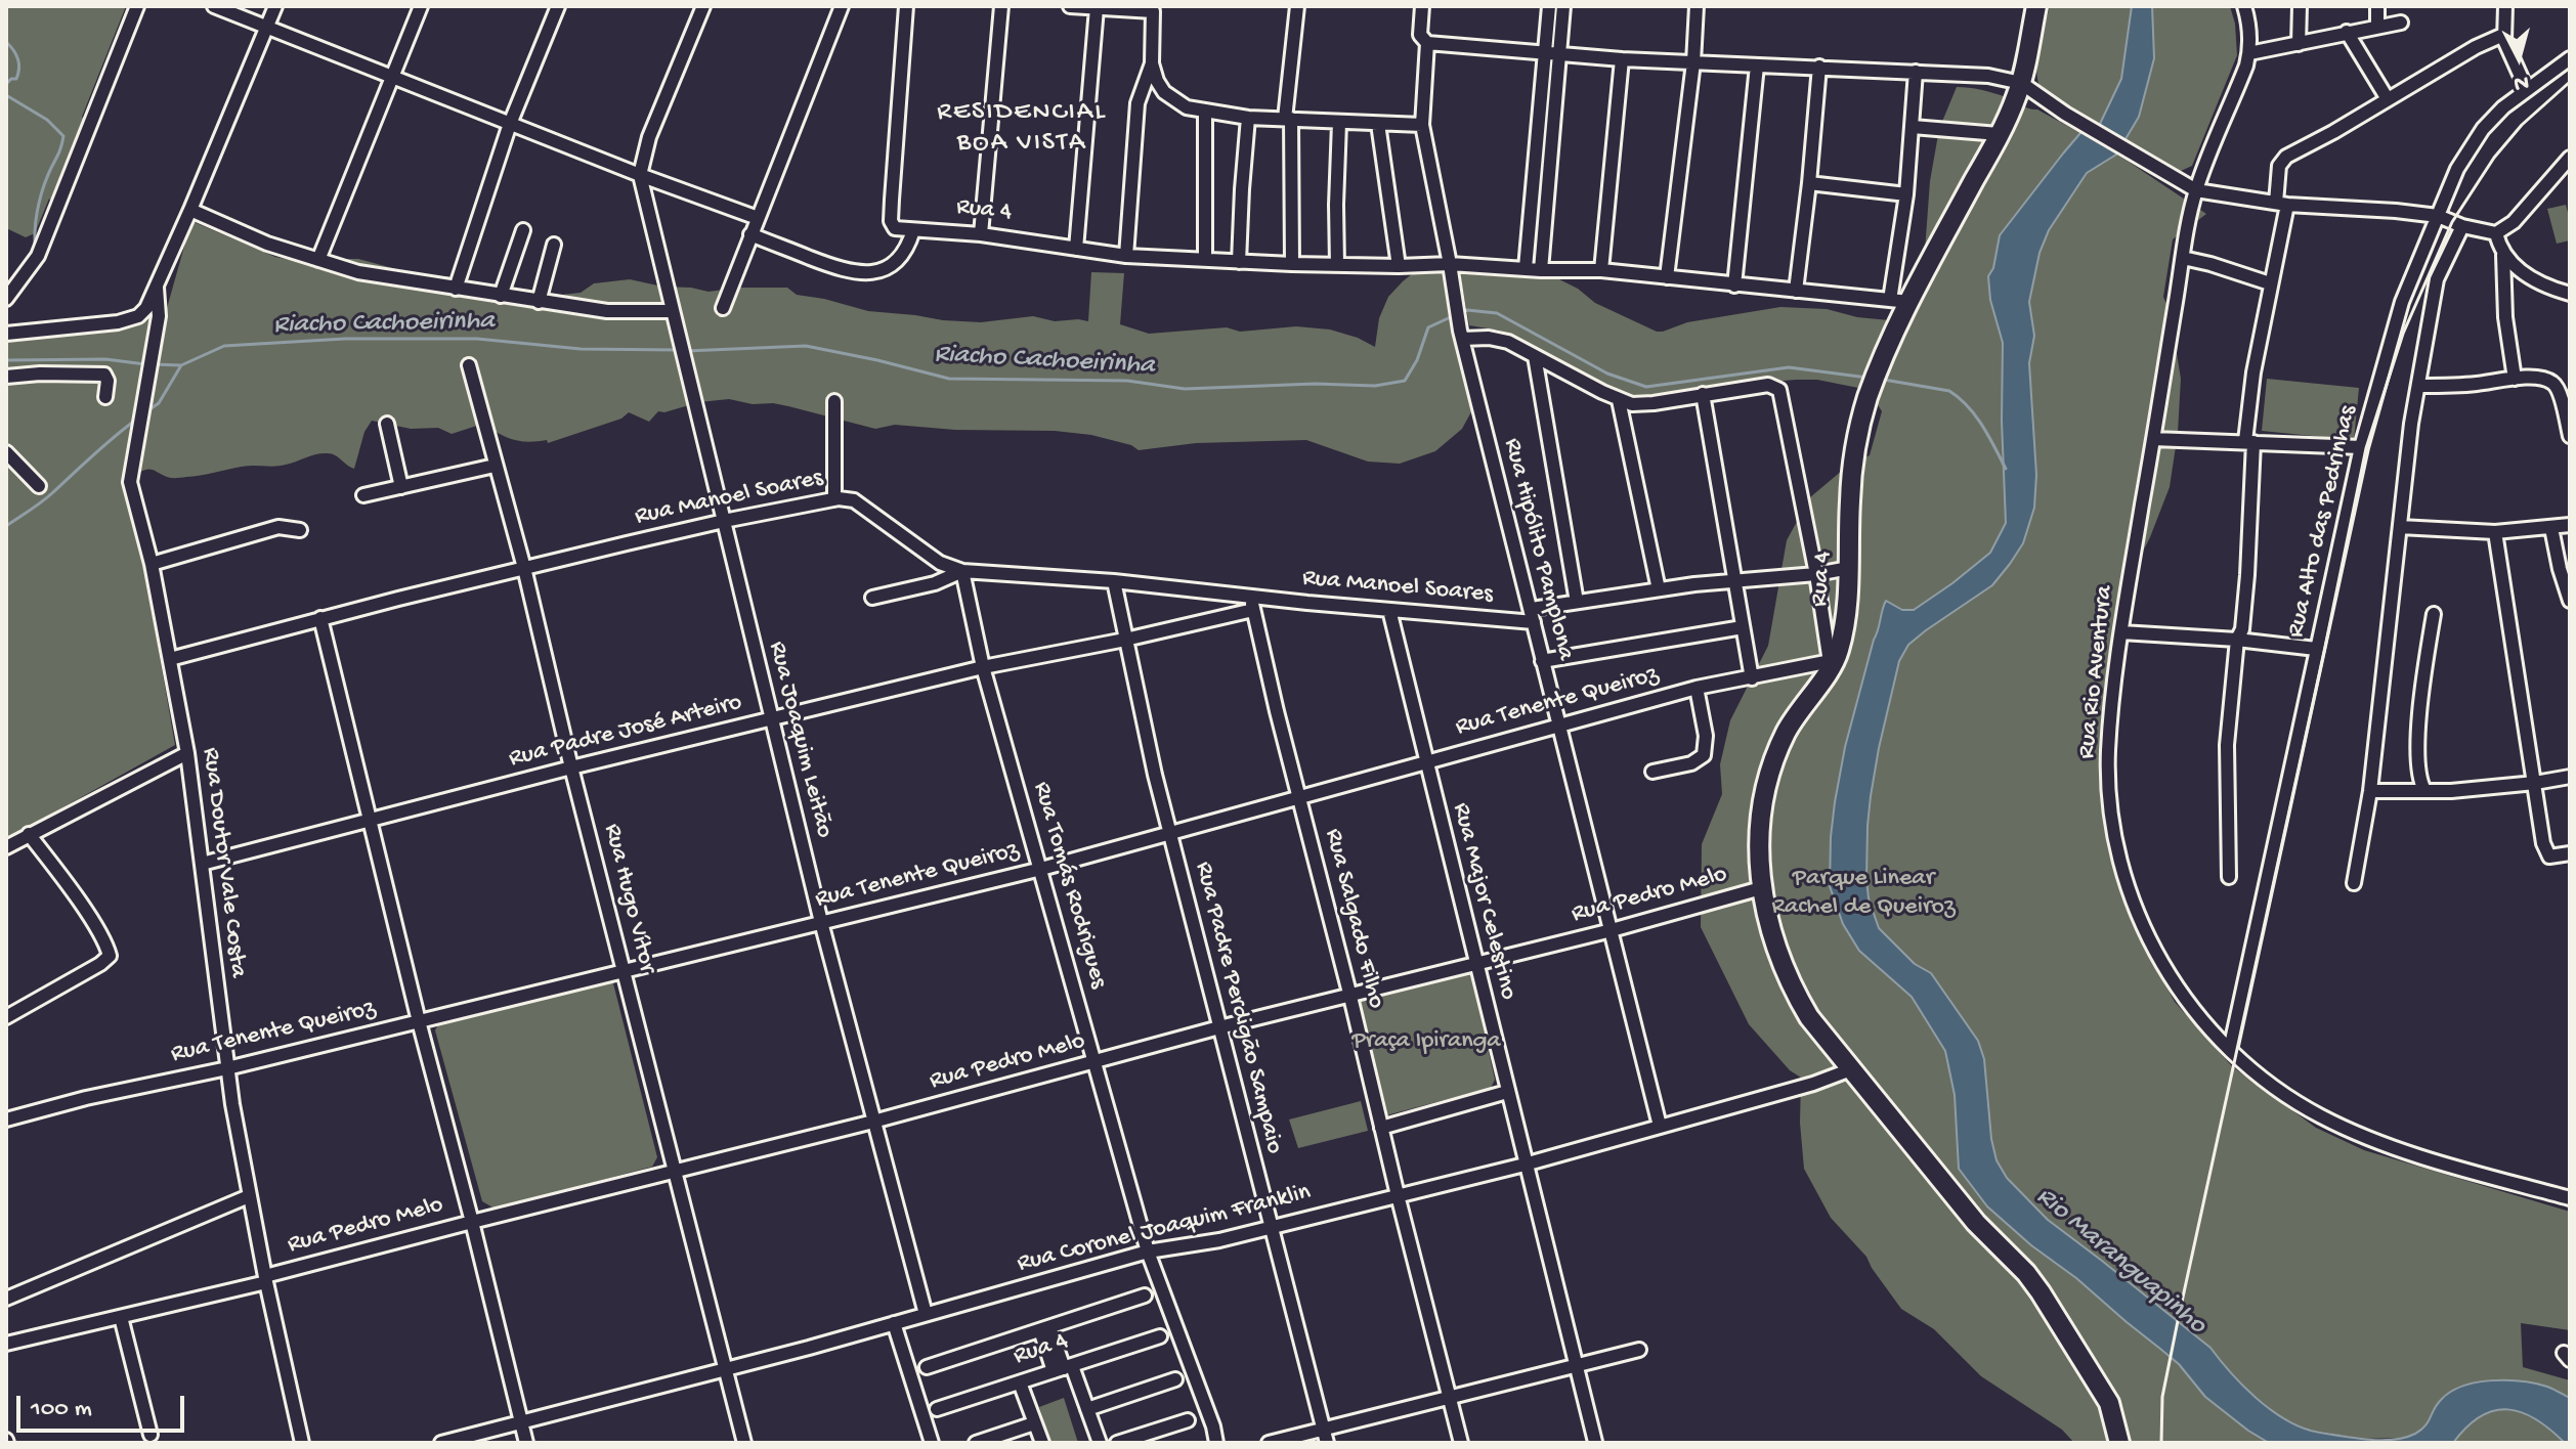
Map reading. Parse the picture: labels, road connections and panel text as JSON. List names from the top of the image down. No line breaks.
{"streets":{"main road":["Rua 4"],"street":["Rua Manoel Soares","Rua Alto das Pedrinhas","Rua Hipólito Pamplona","Rua Rio Aventura","Rua Tenente Queiroz","Rua Padre José Arteiro","Rua Joaquim Leitão","Rua Doutor Vale Costa","Rua Tomás Rodrigues","Rua Pedro Melo","Rua Hugo Vítor","Rua Major Celestino","Rua Salgado Filho","Rua Padre Perdigão Sampaio","Rua Coronel Joaquim Franklin"]},"crossings":[["Rua 4","Rua Manoel Soares"],["Rua 4","Rua Hipólito Pamplona"],["Rua 4","Rua Tenente Queiroz"],["Rua 4","Rua Pedro Melo"],["Rua 4","Rua Coronel Joaquim Franklin"],["Rua Manoel Soares","Rua Hipólito Pamplona"],["Rua Manoel Soares","Rua Padre José Arteiro"],["Rua Manoel Soares","Rua Joaquim Leitão"],["Rua Manoel Soares","Rua Doutor Vale Costa"],["Rua Manoel Soares","Rua Tomás Rodrigues"],["Rua Manoel Soares","Rua Hugo Vítor"],["Rua Manoel Soares","Rua Major Celestino"],["Rua Manoel Soares","Rua Salgado Filho"],["Rua Manoel Soares","Rua Padre Perdigão Sampaio"],["Rua Alto das Pedrinhas","Rua Rio Aventura"],["Rua Hipólito Pamplona","Rua Tenente Queiroz"],["Rua Hipólito Pamplona","Rua Pedro Melo"],["Rua Hipólito Pamplona","Rua Coronel Joaquim Franklin"],["Rua Tenente Queiroz","Rua Joaquim Leitão"],["Rua Tenente Queiroz","Rua Doutor Vale Costa"],["Rua Tenente Queiroz","Rua Tomás Rodrigues"],["Rua Tenente Queiroz","Rua Hugo Vítor"],["Rua Tenente Queiroz","Rua Major Celestino"],["Rua Tenente Queiroz","Rua Salgado Filho"],["Rua Tenente Queiroz","Rua Padre Perdigão Sampaio"],["Rua Padre José Arteiro","Rua Joaquim Leitão"],["Rua Padre José Arteiro","Rua Doutor Vale Costa"],["Rua Padre José Arteiro","Rua Tomás Rodrigues"],["Rua Padre José Arteiro","Rua Hugo Vítor"],["Rua Padre José Arteiro","Rua Salgado Filho"],["Rua Padre José Arteiro","Rua Padre Perdigão Sampaio"],["Rua Joaquim Leitão","Rua Pedro Melo"],["Rua Joaquim Leitão","Rua Coronel Joaquim Franklin"],["Rua Doutor Vale Costa","Rua Pedro Melo"],["Rua Tomás Rodrigues","Rua Pedro Melo"],["Rua Tomás Rodrigues","Rua Coronel Joaquim Franklin"],["Rua Pedro Melo","Rua Hugo Vítor"],["Rua Pedro Melo","Rua Major Celestino"],["Rua Pedro Melo","Rua Salgado Filho"],["Rua Pedro Melo","Rua Padre Perdigão Sampaio"],["Rua Hugo Vítor","Rua Coronel Joaquim Franklin"],["Rua Major Celestino","Rua Coronel Joaquim Franklin"],["Rua Salgado Filho","Rua Coronel Joaquim Franklin"],["Rua Padre Perdigão Sampaio","Rua Coronel Joaquim Franklin"]],"districts":["RESIDENCIAL BOA VISTA"],"water":["Riacho Cachoeirinha","Rio Maranguapinho"],"parks":["Parque Linear Rachel de Queiroz","Praça Ipiranga"],"scale_bar":"100 m","north":"bottom"}
